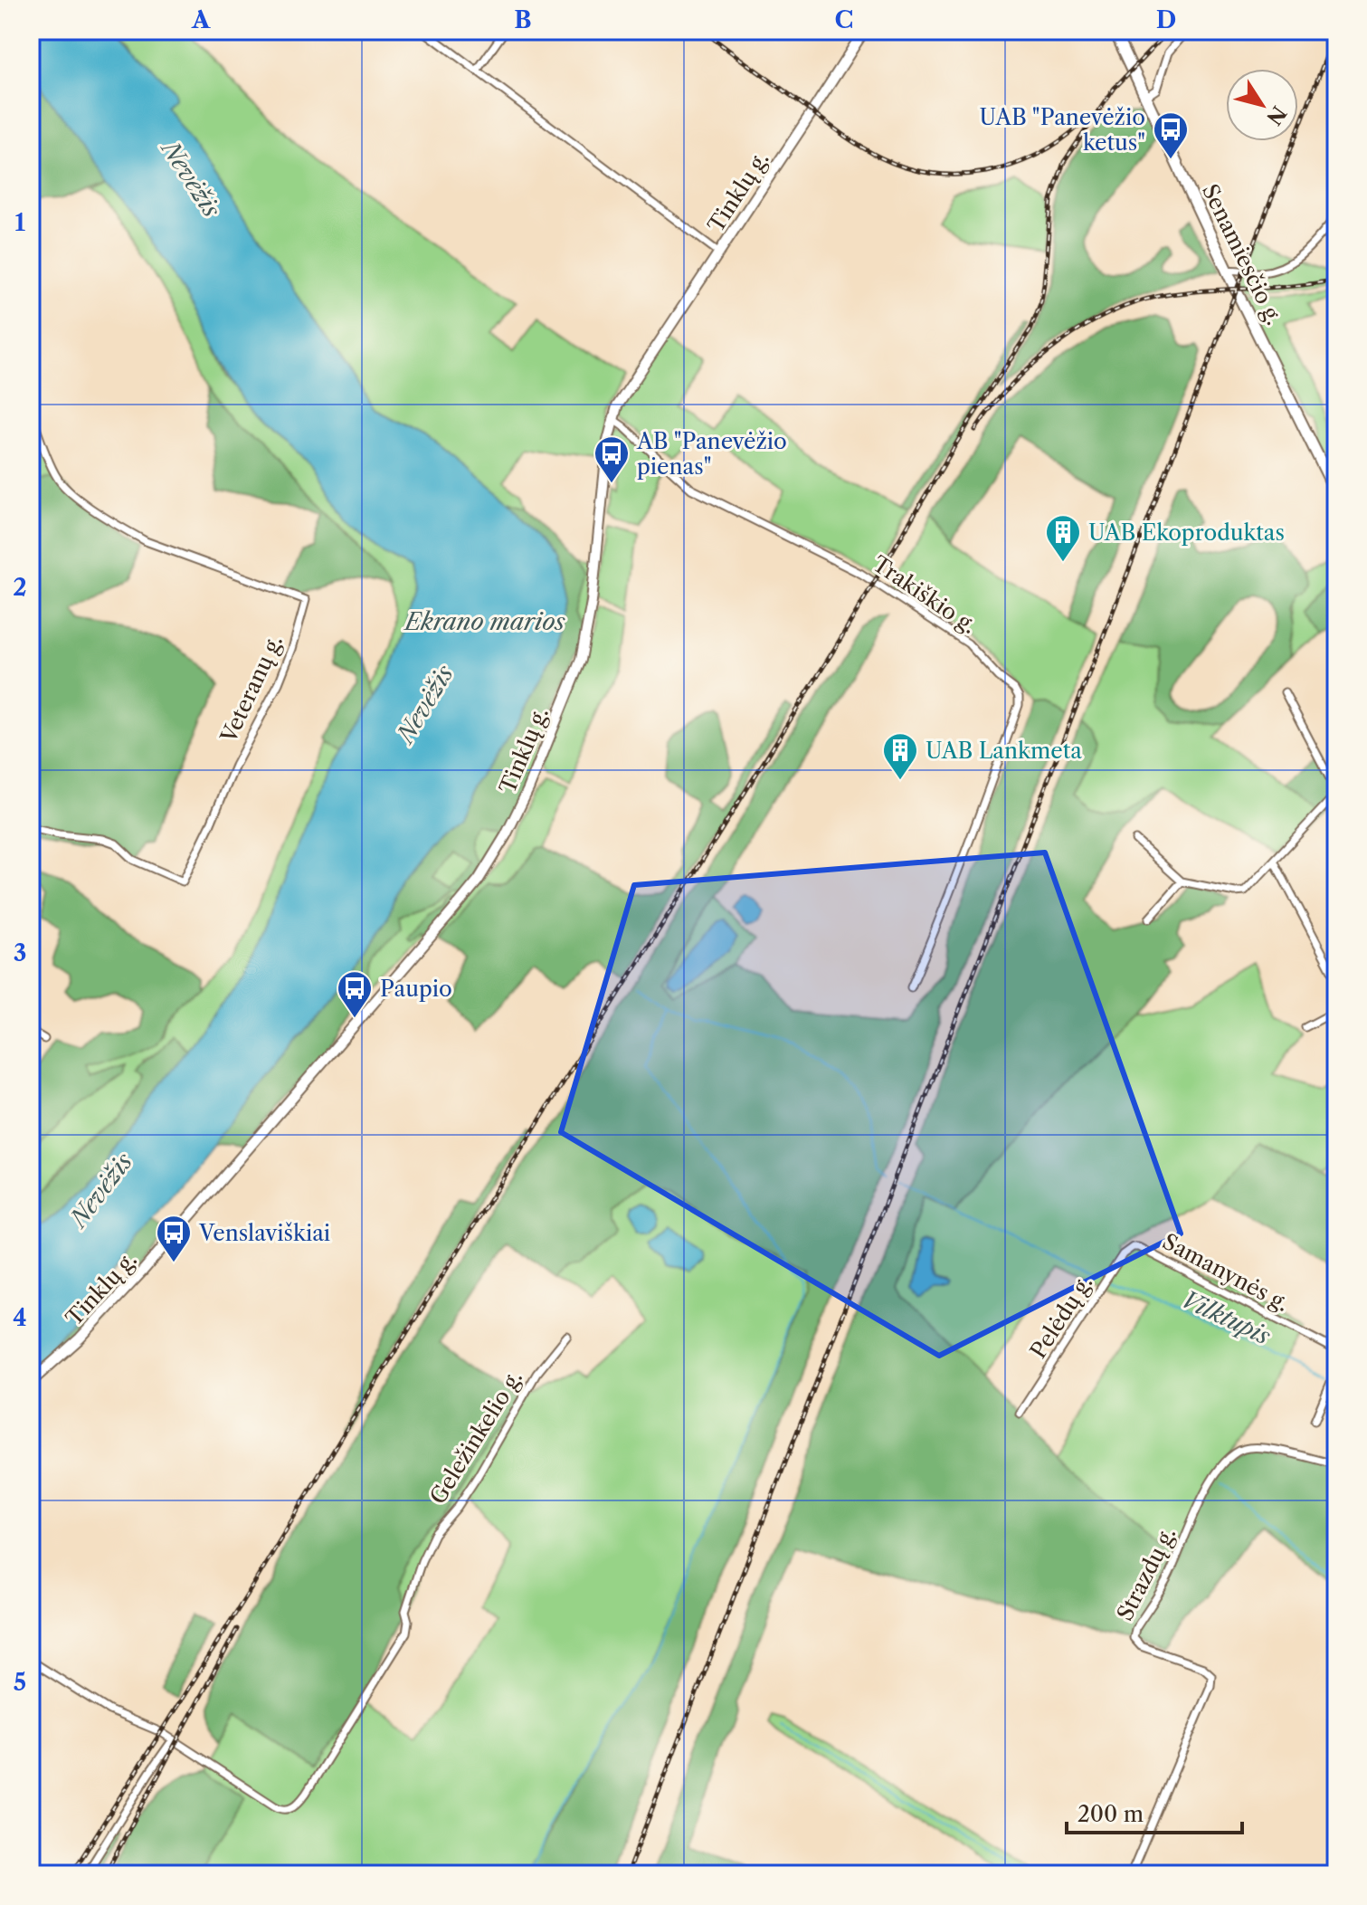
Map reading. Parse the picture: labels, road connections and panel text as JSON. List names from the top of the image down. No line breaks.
{"streets":{"main road":["Tinklų g.","Senamiesčio g."],"street":["Trakiškio g.","Veteranų g.","Samanynės g.","Pelėdų g.","Geležinkelio g.","Strazdų g."]},"crossings":[["Tinklų g.","Trakiškio g."],["Samanynės g.","Pelėdų g."]],"water":["Nevėžis","Ekrano marios","Vilktupis"],"places":{"bus stop":["UAB \"Panevėžio ketus\"","AB \"Panevėžio pienas\"","Paupio","Venslaviškiai"],"building":["UAB Ekoproduktas","UAB Lankmeta"]},"scale_bar":"200 m","north":"bottom right","grid":{"columns":["A","B","C","D"],"rows":["1","2","3","4","5"]}}
